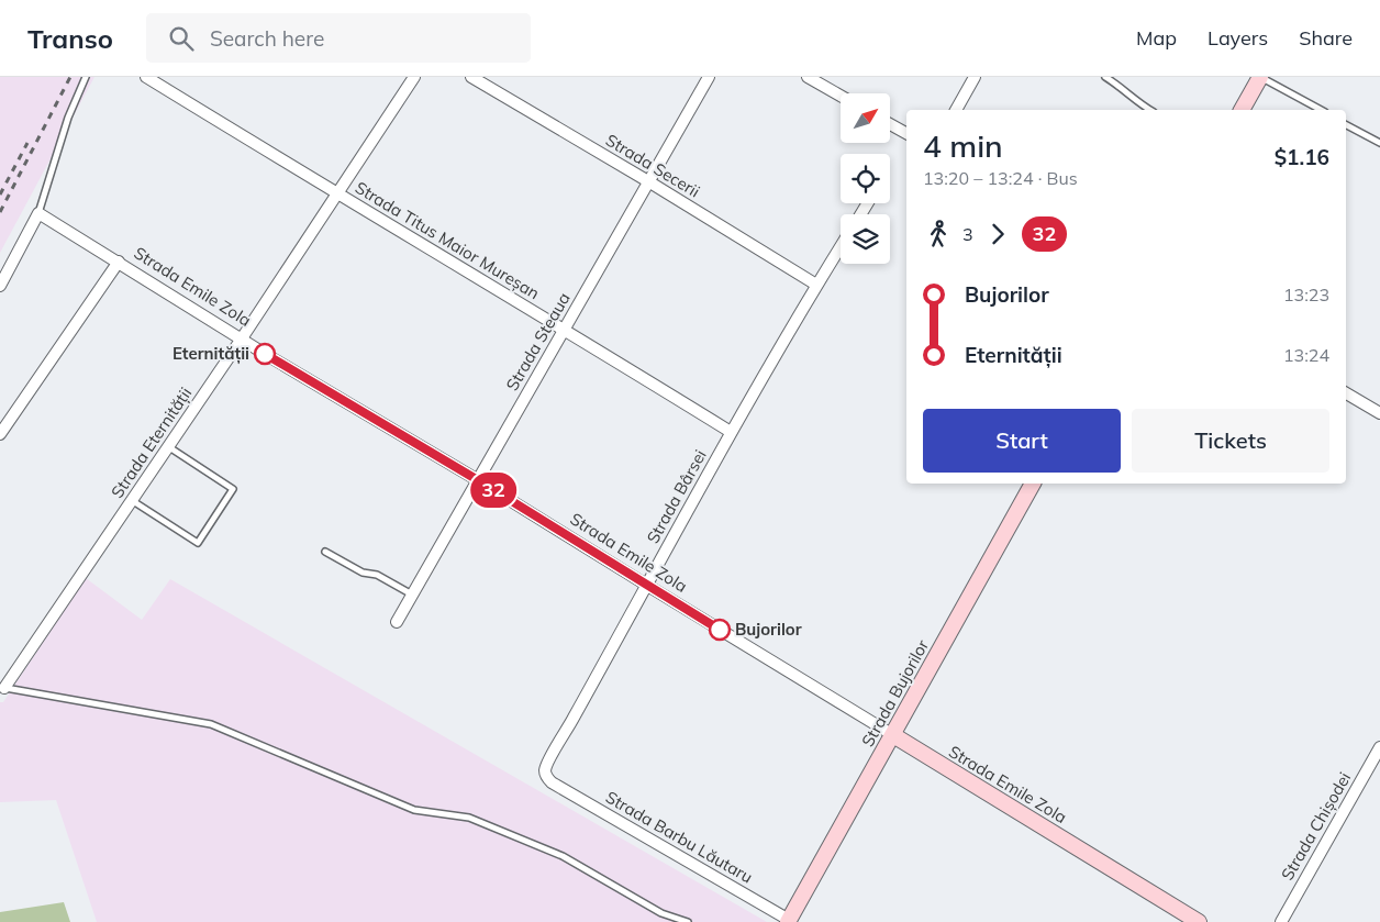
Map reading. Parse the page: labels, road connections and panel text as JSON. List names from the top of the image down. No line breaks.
{"streets":{"main road":["Strada Emile Zola","Strada Bujorilor"],"street":["Strada Secerii","Strada Titus Maior Mureșan","Strada Steaua","Strada Eternității","Strada Bârsei","Strada Chișodei","Strada Barbu Lăutaru"]},"crossings":[["Strada Secerii","Strada Steaua"],["Strada Secerii","Strada Bârsei"],["Strada Titus Maior Mureșan","Strada Steaua"],["Strada Titus Maior Mureșan","Strada Eternității"],["Strada Titus Maior Mureșan","Strada Bârsei"],["Strada Emile Zola","Strada Steaua"],["Strada Emile Zola","Strada Eternității"],["Strada Emile Zola","Strada Bârsei"],["Strada Emile Zola","Strada Bujorilor"],["Strada Bârsei","Strada Barbu Lăutaru"],["Strada Bujorilor","Strada Barbu Lăutaru"]],"places":["Eternității","Bujorilor"],"lines":["bus line 32"],"north":"top right","page":{"header":"Transo","search":"Search here","nav":["Map","Layers","Share"],"on_map":"32","heading":["4 min","13:20 – 13:24 · Bus","$1.16"],"legs":["3","32"],"list":[{"name":"Bujorilor","value":"13:23"},{"name":"Eternității","value":"13:24"}],"buttons":["Start","Tickets"]}}
